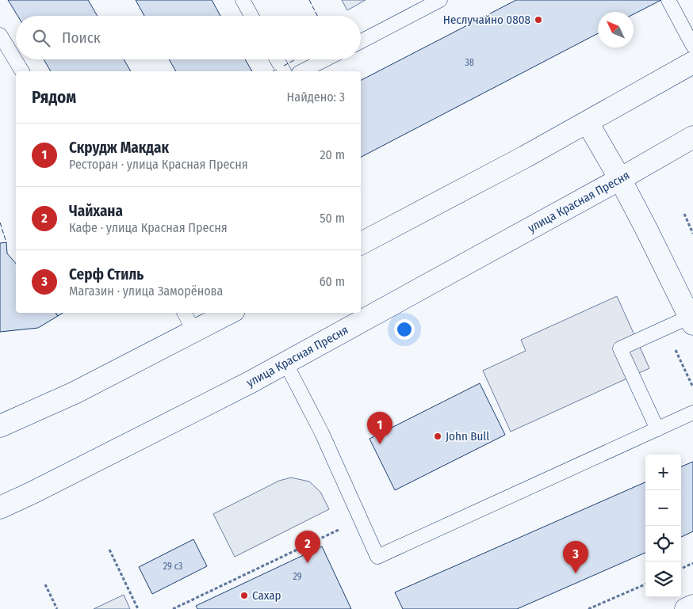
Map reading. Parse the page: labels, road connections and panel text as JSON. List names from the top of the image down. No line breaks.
{"streets":{"main road":["улица Красная Пресня"]},"places":["Неслучайно 0808","John Bull","Сахар"],"house_numbers":["38","29 с3","29"],"north":"top left","page":{"search":"Поиск","heading":["Рядом","Найдено: 3"],"list":[{"mark":"1","name":"Скрудж Макдак","note":"Ресторан · улица Красная Пресня","value":"20 m"},{"mark":"2","name":"Чайхана","note":"Кафе · улица Красная Пресня","value":"50 m"},{"mark":"3","name":"Серф Стиль","note":"Магазин · улица Заморёнова","value":"60 m"}],"pins":["1","2","3"],"map_buttons":["+","−"]}}
